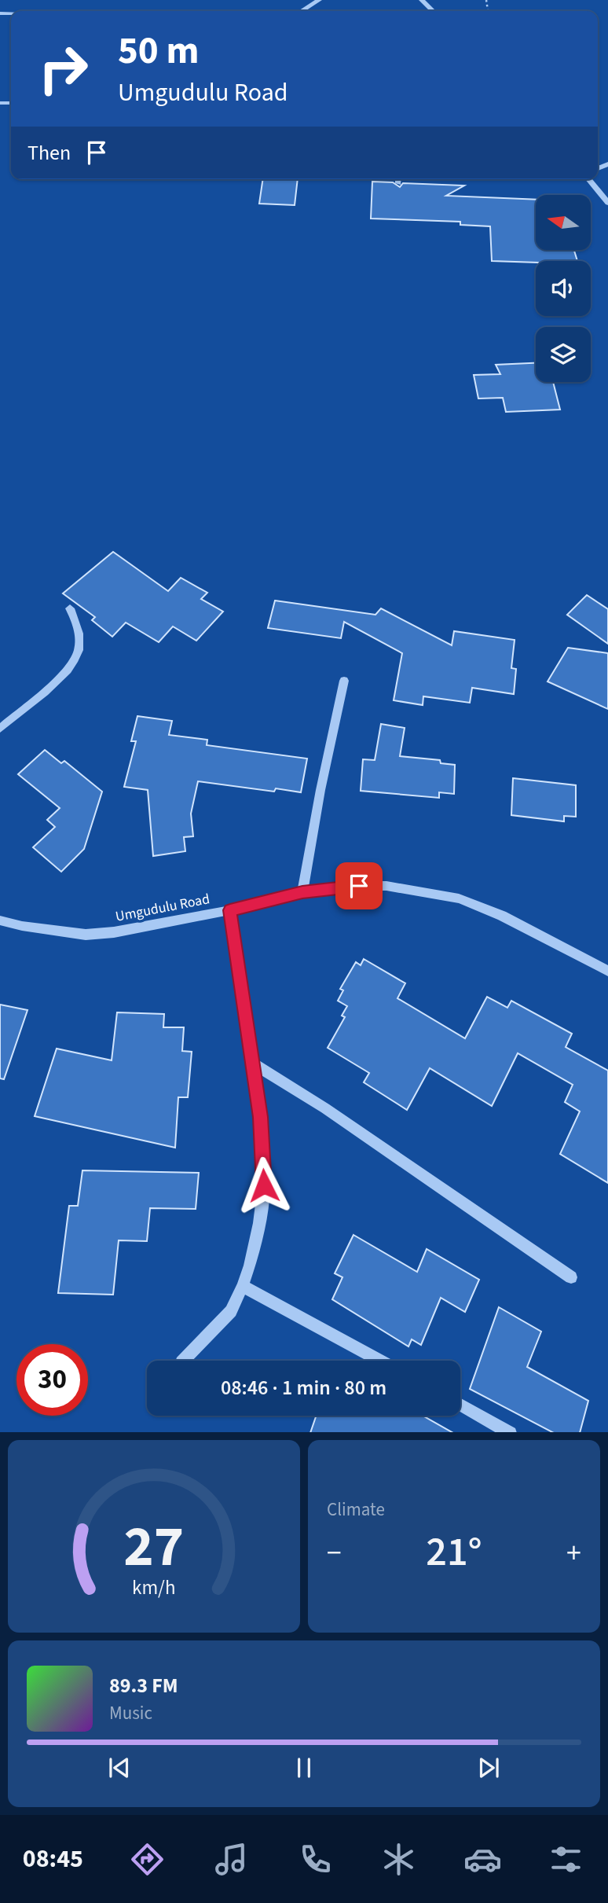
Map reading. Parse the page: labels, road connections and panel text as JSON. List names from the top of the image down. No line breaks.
{"streets":{"street":["Umgudulu Road"]},"north":"left","page":{"turn":["50 m","Umgudulu Road"],"then":"Then","limit":"30","trip":"08:46 · 1 min · 80 m","tile":"Climate","heat":["−","21°","+"],"song":["89.3 FM","Music"],"tabs":"08:45","gauge":["27","km/h"]}}
